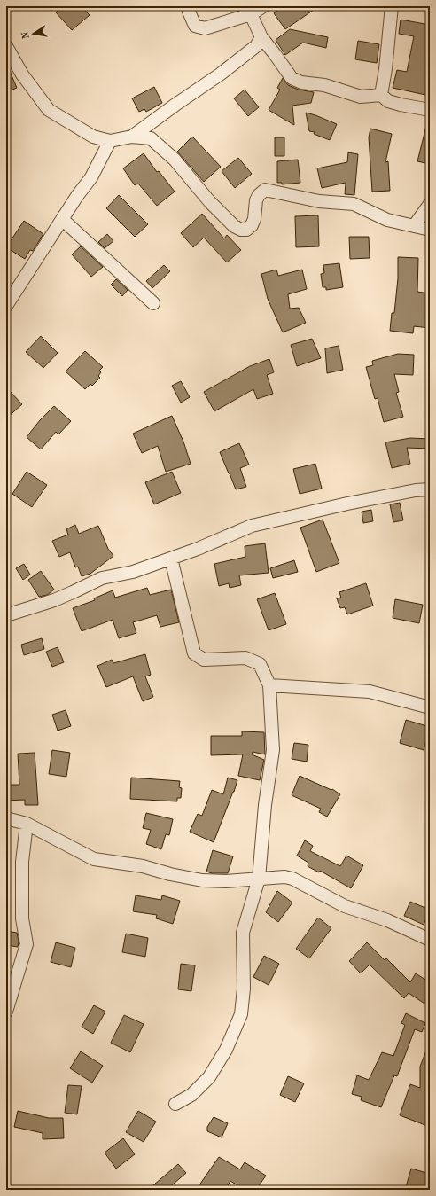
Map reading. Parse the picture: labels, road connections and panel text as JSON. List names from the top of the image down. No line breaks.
{"north":"left"}
